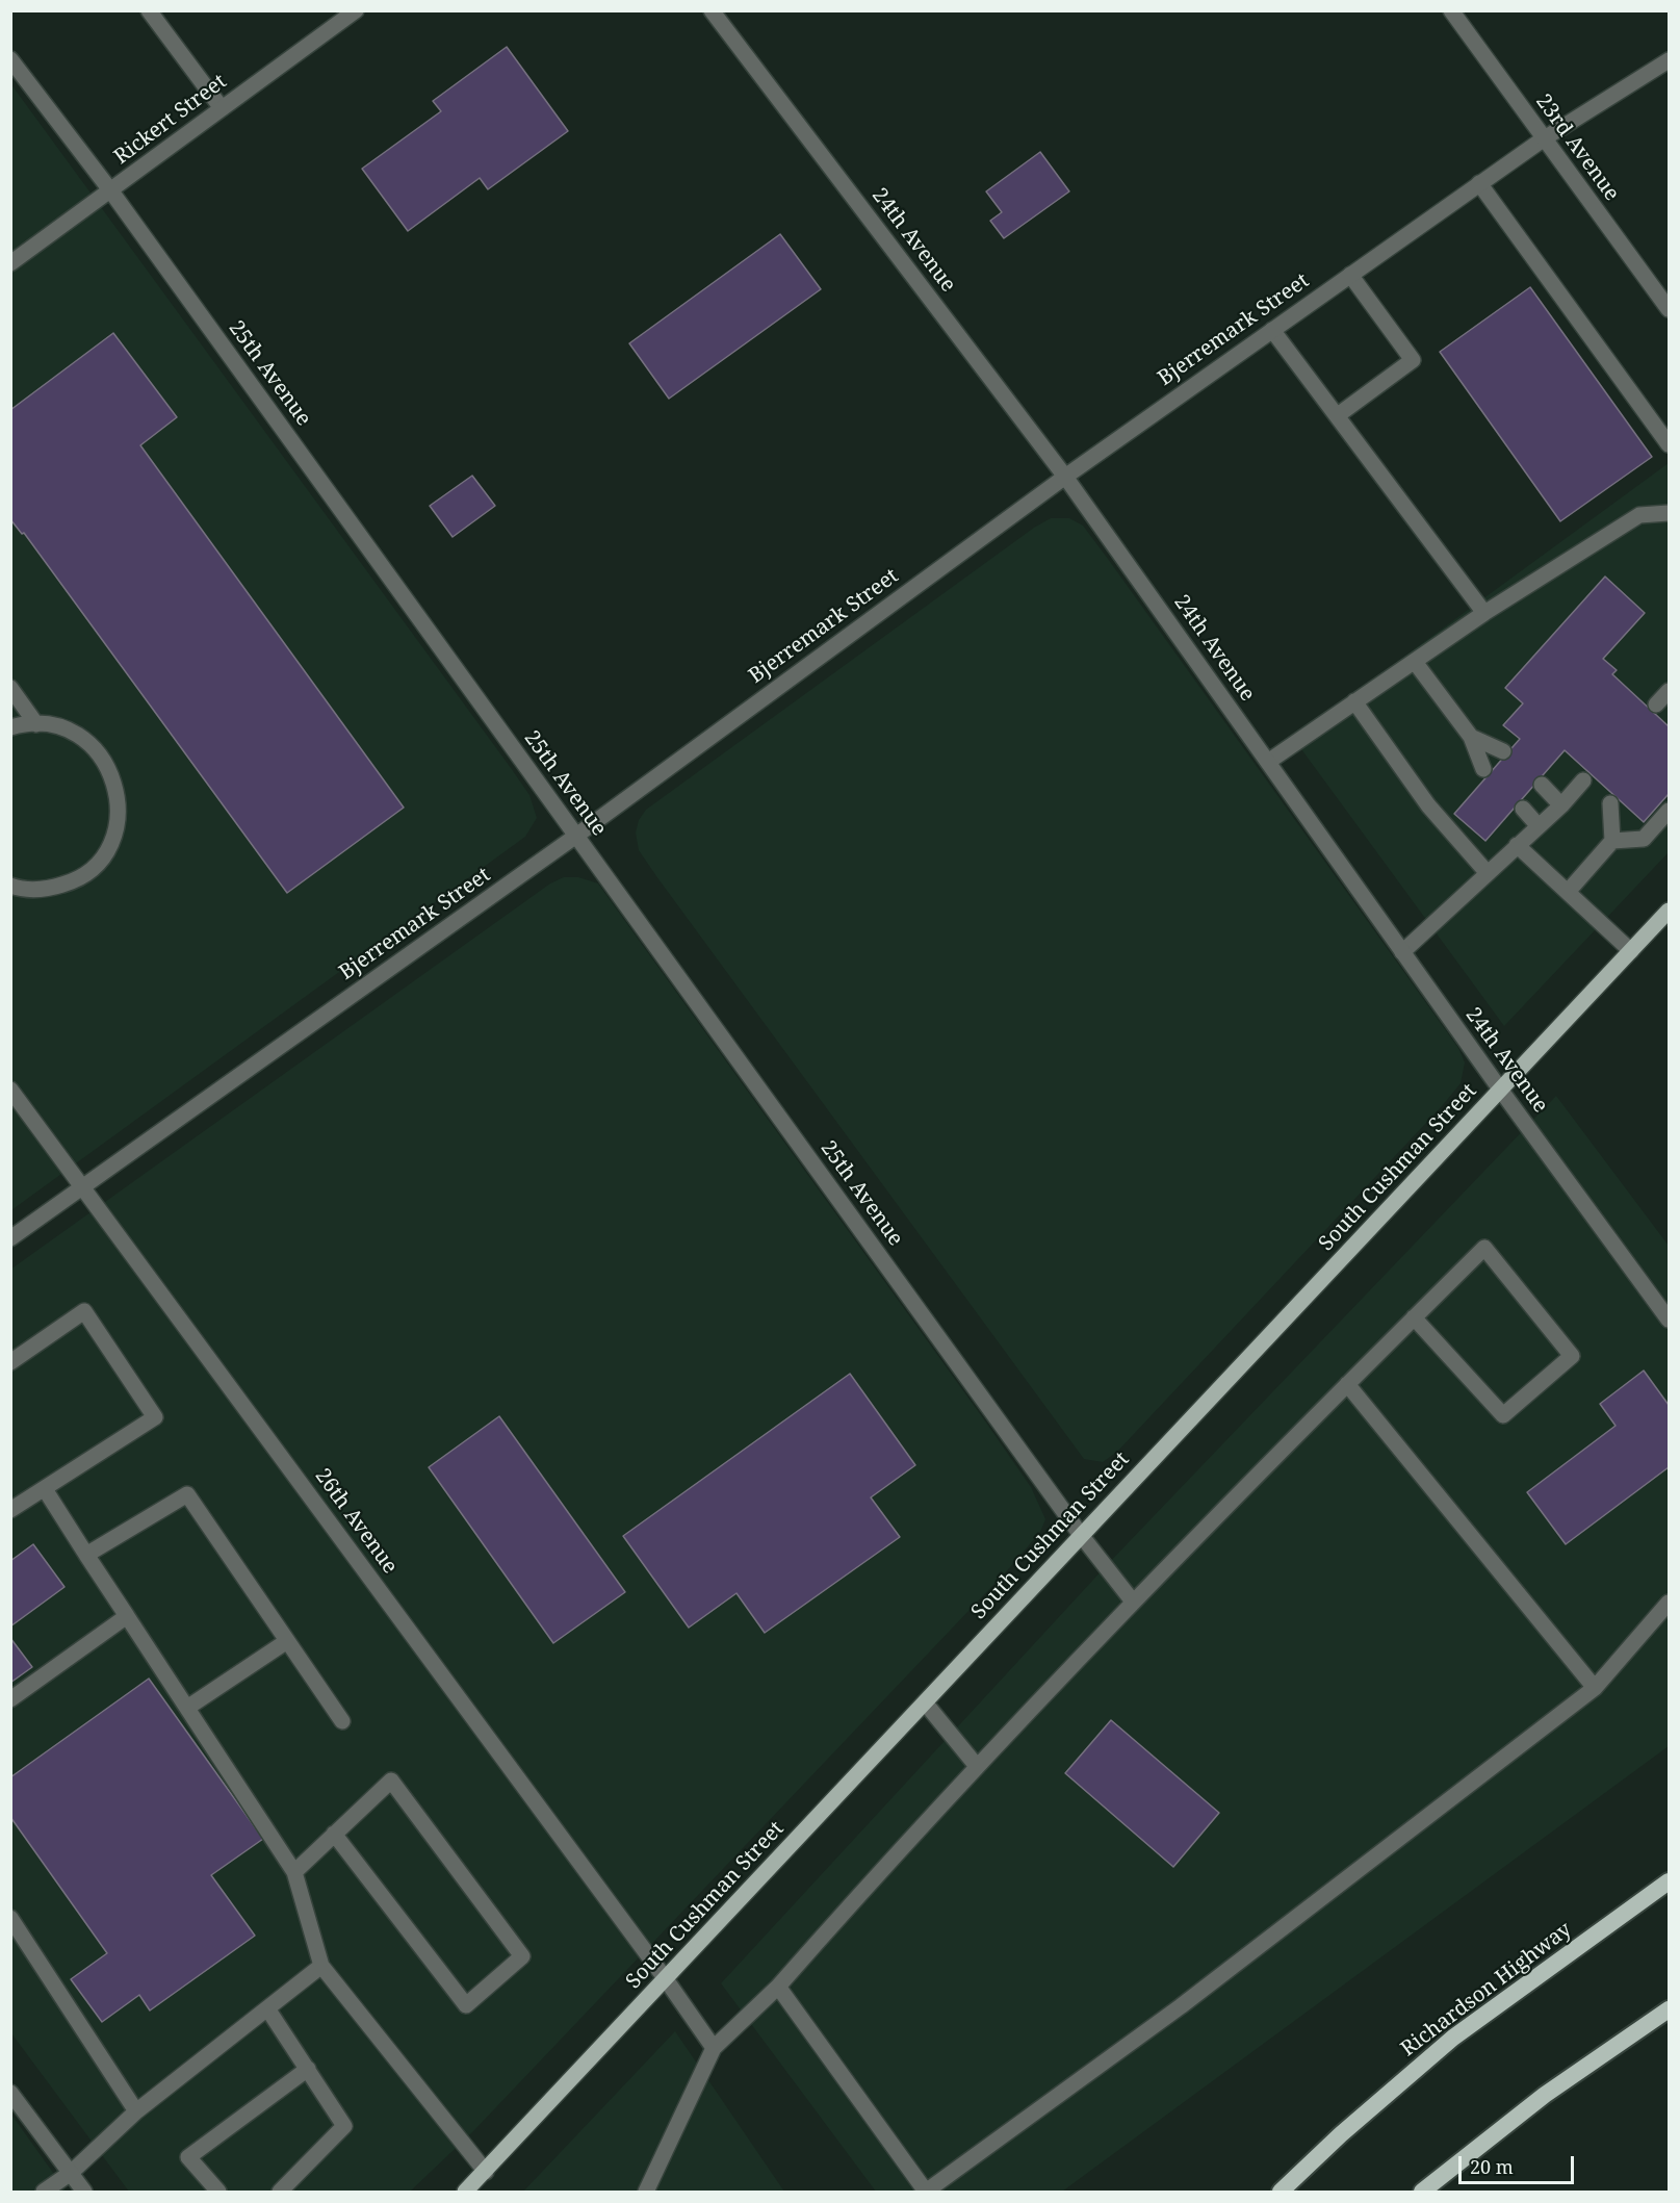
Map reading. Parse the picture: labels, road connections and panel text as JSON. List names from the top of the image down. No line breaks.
{"streets":{"highway":["Richardson Highway"],"main road":["South Cushman Street"],"street":["Rickert Street","23rd Avenue","24th Avenue","Bjerremark Street","25th Avenue","26th Avenue"]},"crossings":[["Rickert Street","25th Avenue"],["23rd Avenue","Bjerremark Street"],["24th Avenue","Bjerremark Street"],["24th Avenue","South Cushman Street"],["Bjerremark Street","25th Avenue"],["Bjerremark Street","26th Avenue"],["25th Avenue","South Cushman Street"],["South Cushman Street","26th Avenue"]],"scale_bar":"20 m"}
